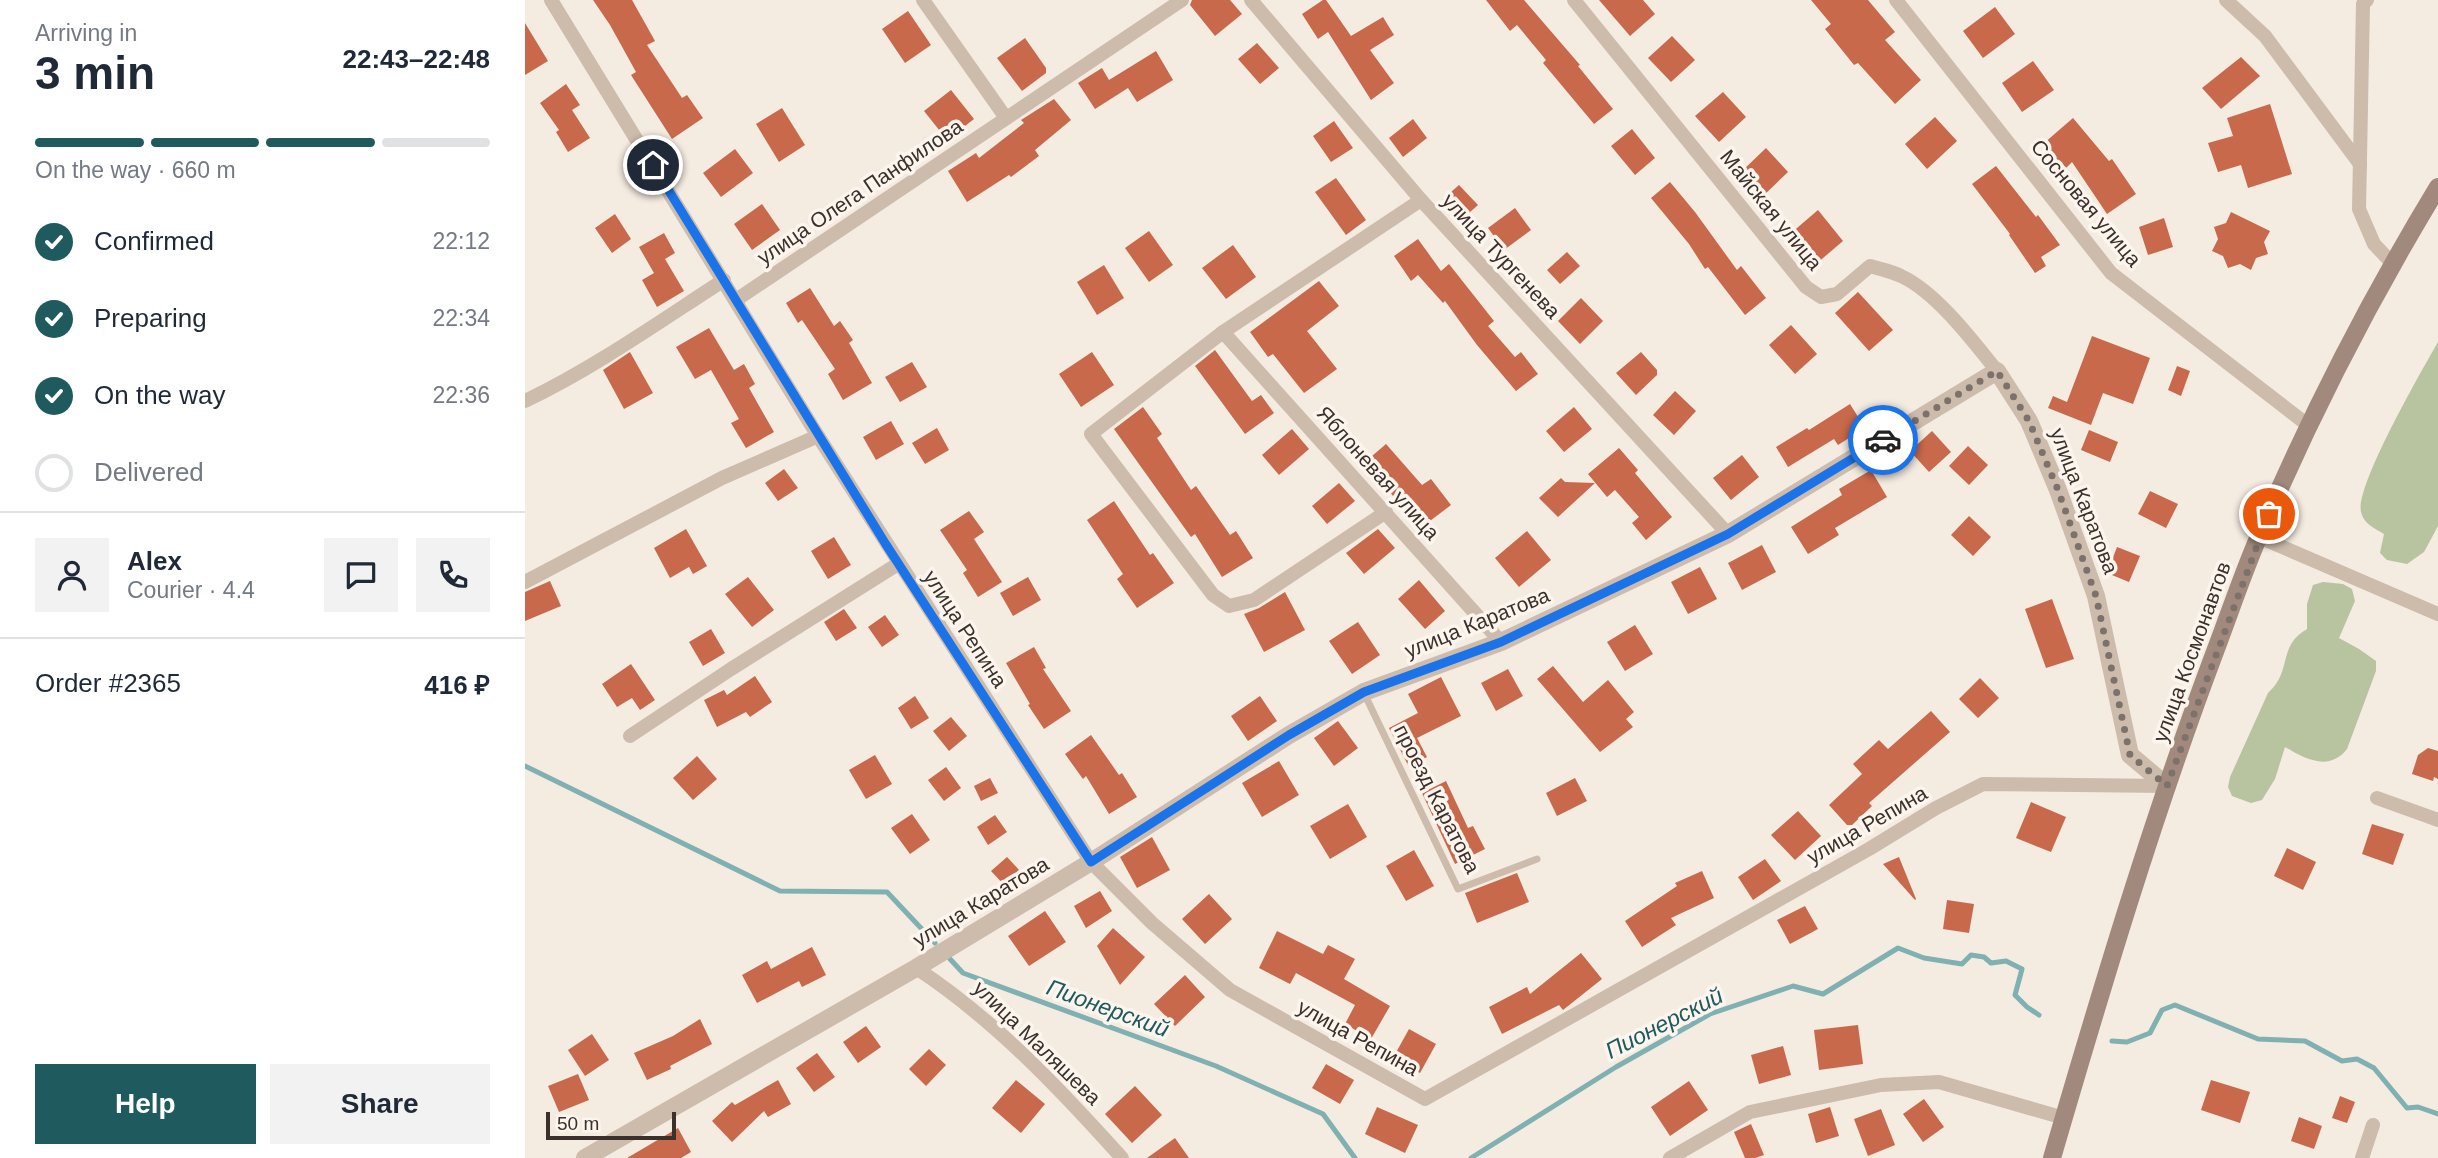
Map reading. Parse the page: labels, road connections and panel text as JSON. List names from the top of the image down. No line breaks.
{"streets":{"main road":["улица Космонавтов"],"street":["улица Олега Панфилова","Сосновая улица","Майская улица","улица Тургенева","Яблоневая улица","улица Каратова","улица Репина","улица Маляшева"],"lane":["проезд Каратова"]},"crossings":[["улица Олега Панфилова","улица Репина"],["Сосновая улица","улица Космонавтов"],["Майская улица","улица Каратова"],["улица Тургенева","улица Каратова"],["Яблоневая улица","улица Каратова"],["улица Каратова","улица Репина"],["улица Каратова","улица Космонавтов"],["улица Каратова","проезд Каратова"],["улица Каратова","улица Маляшева"],["улица Репина","улица Космонавтов"]],"water":["Пионерский"],"scale_bar":"50 m","page":{"heading":["3 min","Arriving in","22:43–22:48"],"panel":["Alex","Courier · 4.4","Order #2365","416 ₽"],"bar":"On the way · 660 m","list":[["Confirmed","22:12"],["Preparing","22:34"],["On the way","22:36"],"Delivered"],"buttons":["Help","Share"],"scale":"50 m"}}
